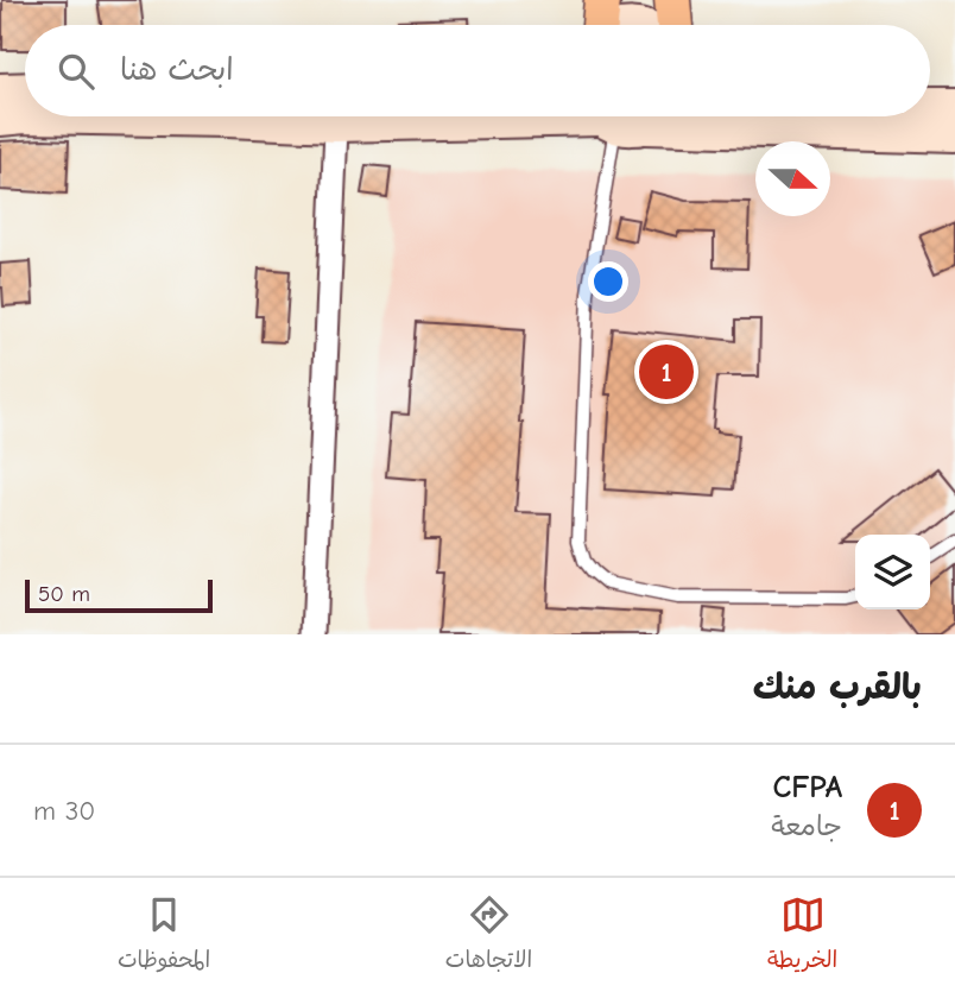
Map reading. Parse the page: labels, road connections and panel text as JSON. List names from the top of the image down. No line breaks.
{"scale_bar":"50 m","north":"right","page":{"search":"ابحث هنا","pins":"1","scale":"50 m","heading":"بالقرب منك","list":[{"mark":"1","name":"CFPA","note":"جامعة","value":"30 m"}],"nav":["الخريطة","الاتجاهات","المحفوظات"]}}
